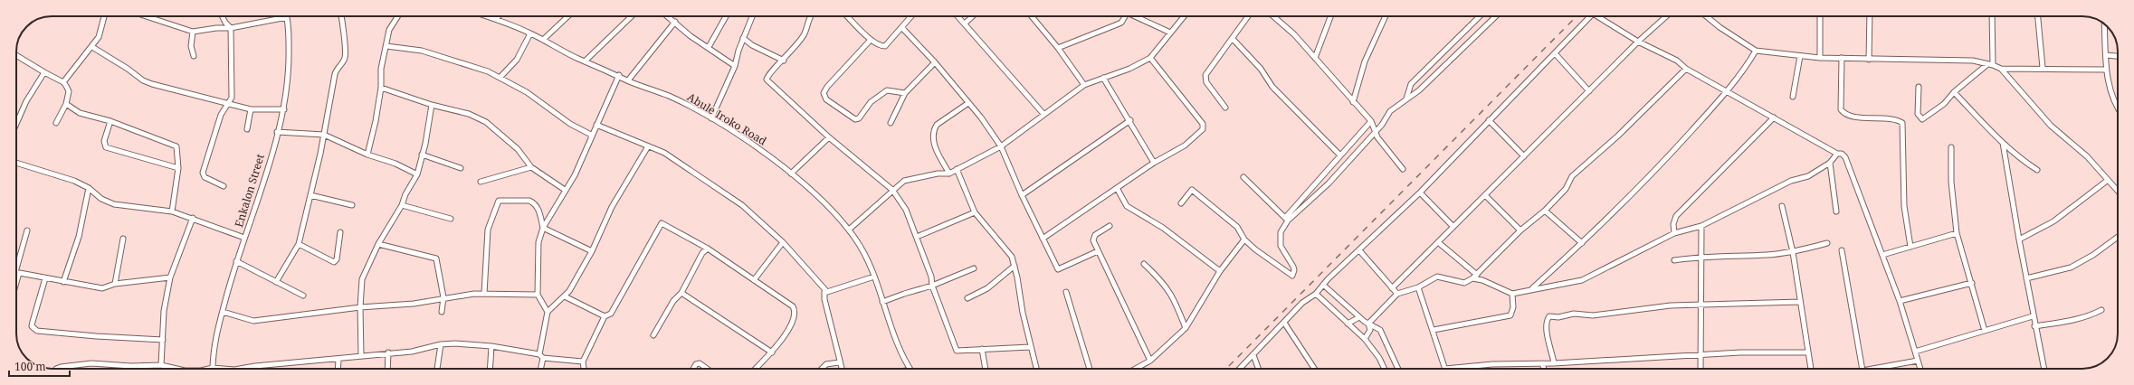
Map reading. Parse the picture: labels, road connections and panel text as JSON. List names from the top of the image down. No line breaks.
{"streets":{"street":["Abule Iroko Road","Enkalon Street"]},"scale_bar":"100 m"}
